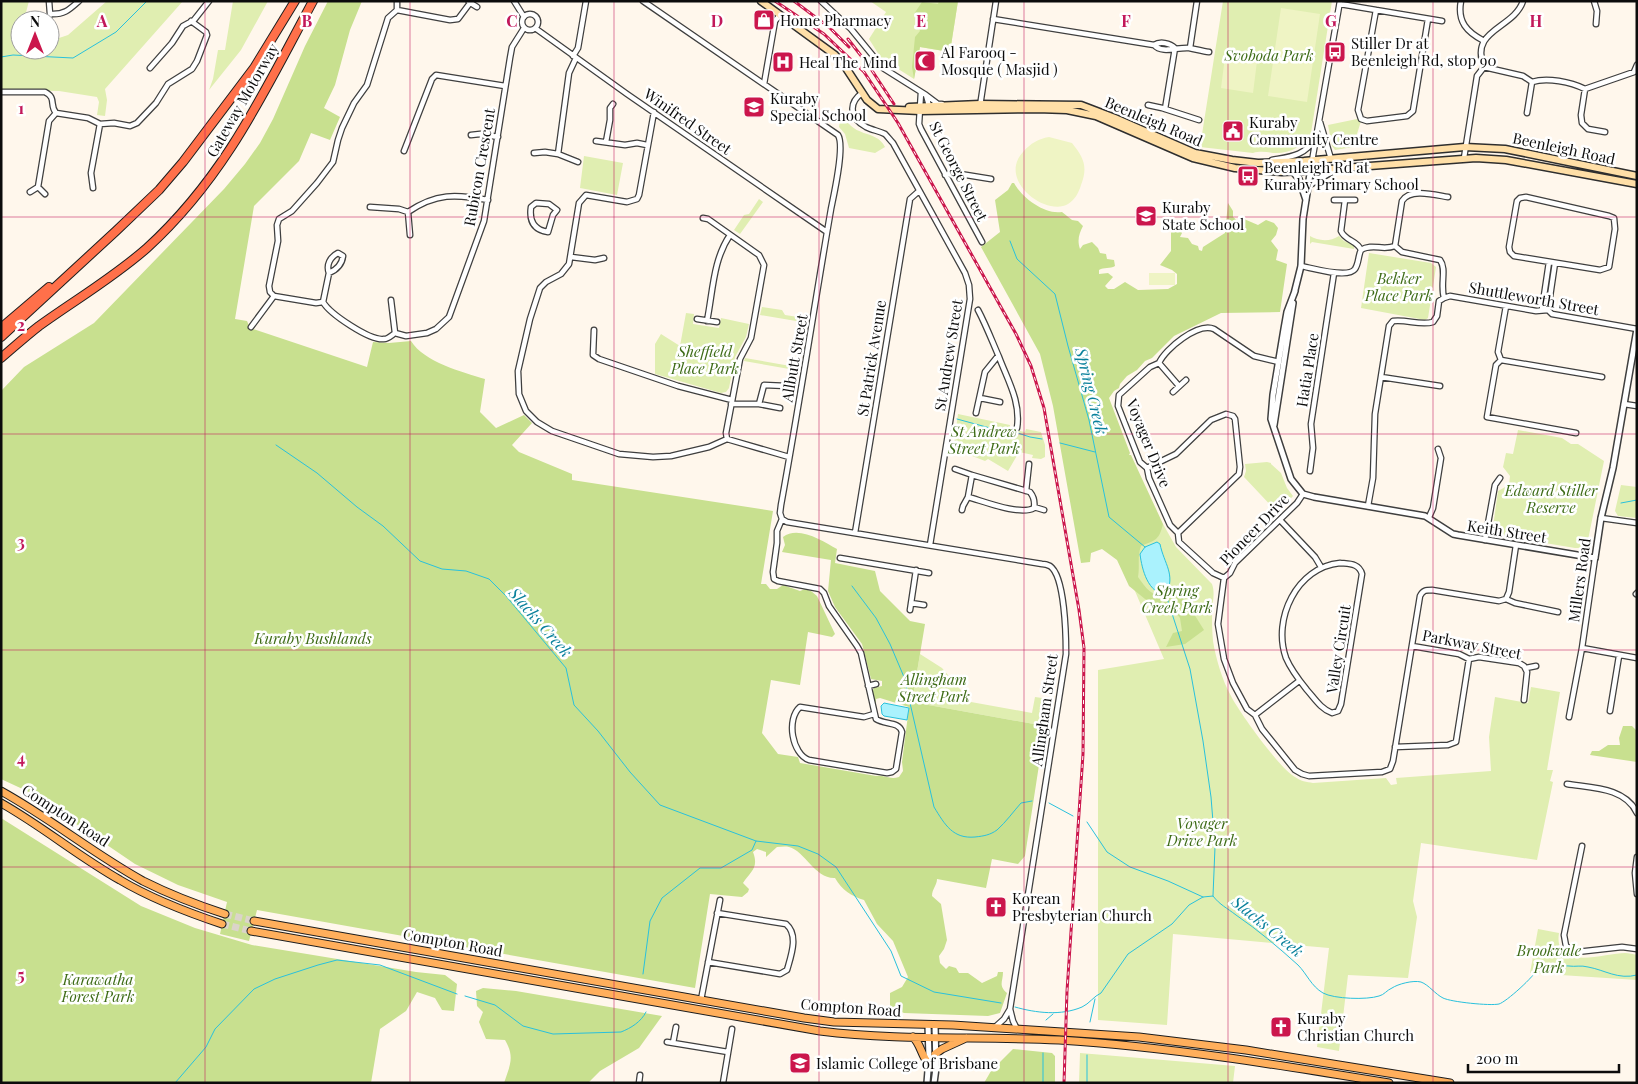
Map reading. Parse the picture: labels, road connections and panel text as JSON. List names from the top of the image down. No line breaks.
{"streets":{"highway":["Gateway Motorway"],"main road":["Beenleigh Road","Compton Road"],"street":["Winifred Street","Rubicon Crescent","St George Street","Shuttleworth Street","St Andrew Street","Allbutt Street","St Patrick Avenue","Hatia Place","Voyager Drive","Pioneer Drive","Keith Street","Millers Road","Parkway Street","Valley Circuit","Allingham Street"]},"crossings":[["Winifred Street","Rubicon Crescent"],["Winifred Street","Allbutt Street"],["Beenleigh Road","St George Street"],["Beenleigh Road","St Andrew Street"],["Beenleigh Road","Pioneer Drive"],["Shuttleworth Street","Millers Road"],["St Andrew Street","St Patrick Avenue"],["St Andrew Street","Allingham Street"],["Allbutt Street","Allingham Street"],["St Patrick Avenue","Allingham Street"],["Voyager Drive","Pioneer Drive"],["Pioneer Drive","Keith Street"],["Pioneer Drive","Parkway Street"],["Keith Street","Millers Road"],["Allingham Street","Compton Road"]],"water":["Spring Creek","Slacks Creek"],"parks":["Svoboda Park","Bekker Place Park","Sheffield Place Park","St Andrew Street Park","Edward Stiller Reserve","Spring Creek Park","Kuraby Bushlands","Allingham Street Park","Voyager Drive Park","Brookvale Park","Karawatha Forest Park"],"places":{"shop":["Home Pharmacy"],"bus stop":["Stiller Dr at Beenleigh Rd, stop 90","Beenleigh Rd at Kuraby Primary School"],"mosque":["Al Farooq - Mosque ( Masjid )"],"hospital":["Heal The Mind"],"school or university":["Kuraby Special School","Kuraby State School","Islamic College of Brisbane"],"public building":["Kuraby Community Centre"],"church":["Korean Presbyterian Church","Kuraby Christian Church"]},"scale_bar":"200 m","north":"top","grid":{"columns":["A","B","C","D","E","F","G","H"],"rows":["1","2","3","4","5"]}}
